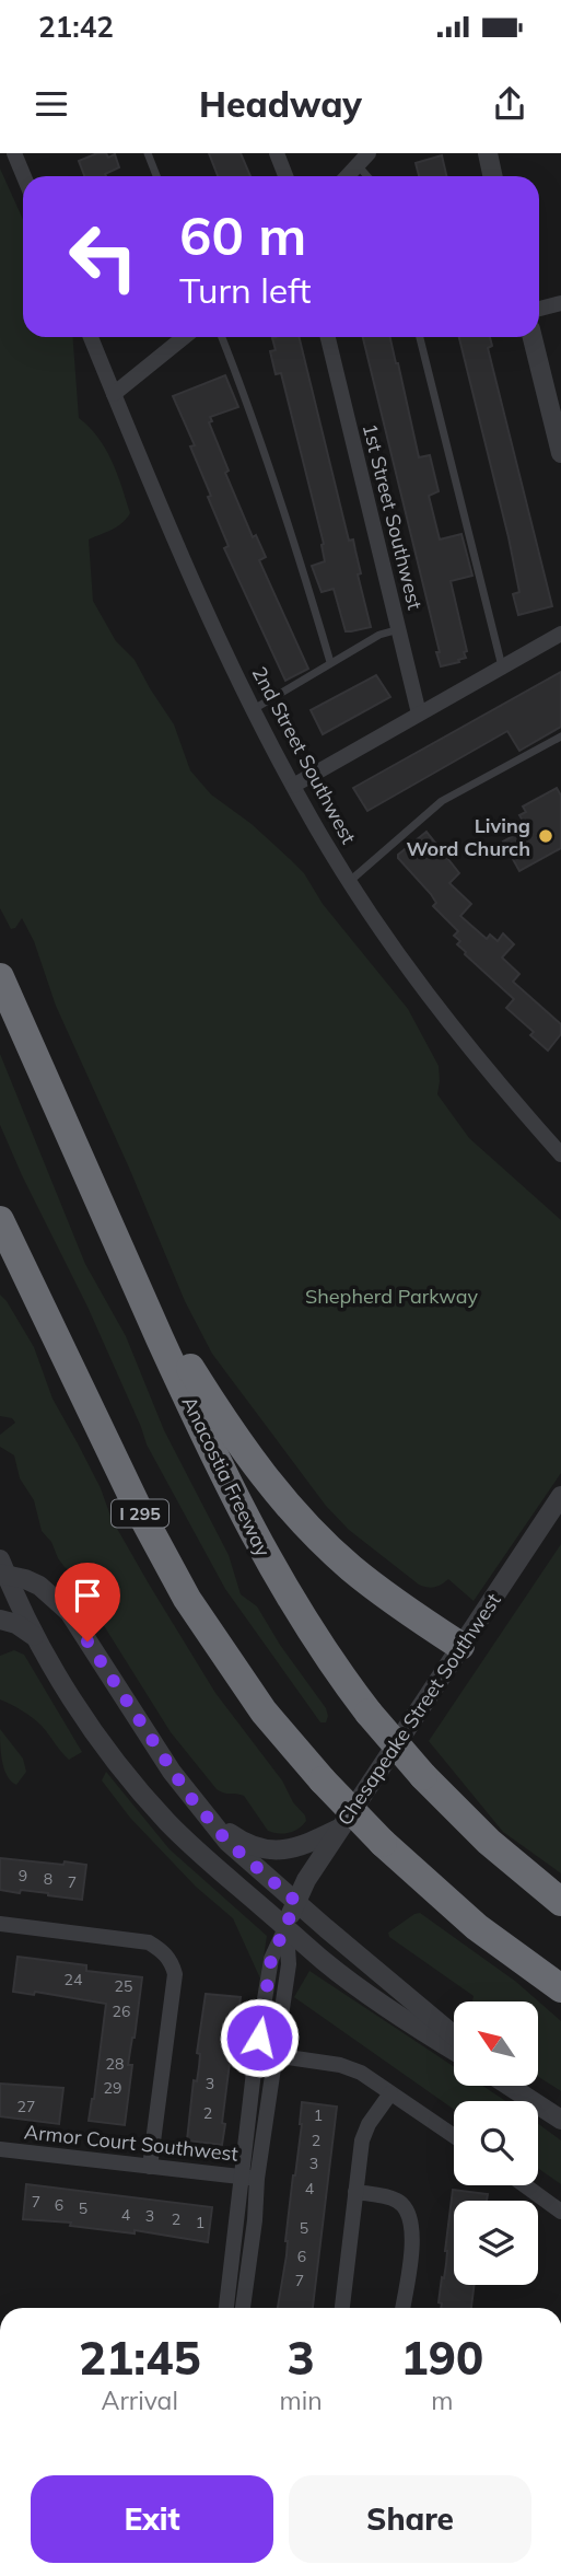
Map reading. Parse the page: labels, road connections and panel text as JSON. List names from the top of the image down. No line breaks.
{"streets":{"highway":["Anacostia Freeway","I 295"],"street":["1st Street Southwest","2nd Street Southwest","Chesapeake Street Southwest","Armor Court Southwest"]},"parks":["Shepherd Parkway"],"places":["Living Word Church"],"house_numbers":["9","8","7","24","25","26","28","3","29","27","2","1","2","3","4","7","6","5","4","3","2","1","5","6","7"],"north":"top left","page":{"status":"21:42","header":"Headway","turn":["60 m","Turn left"],"eta":["21:45","Arrival","3","min","190","m"],"buttons":["Exit","Share"]}}
